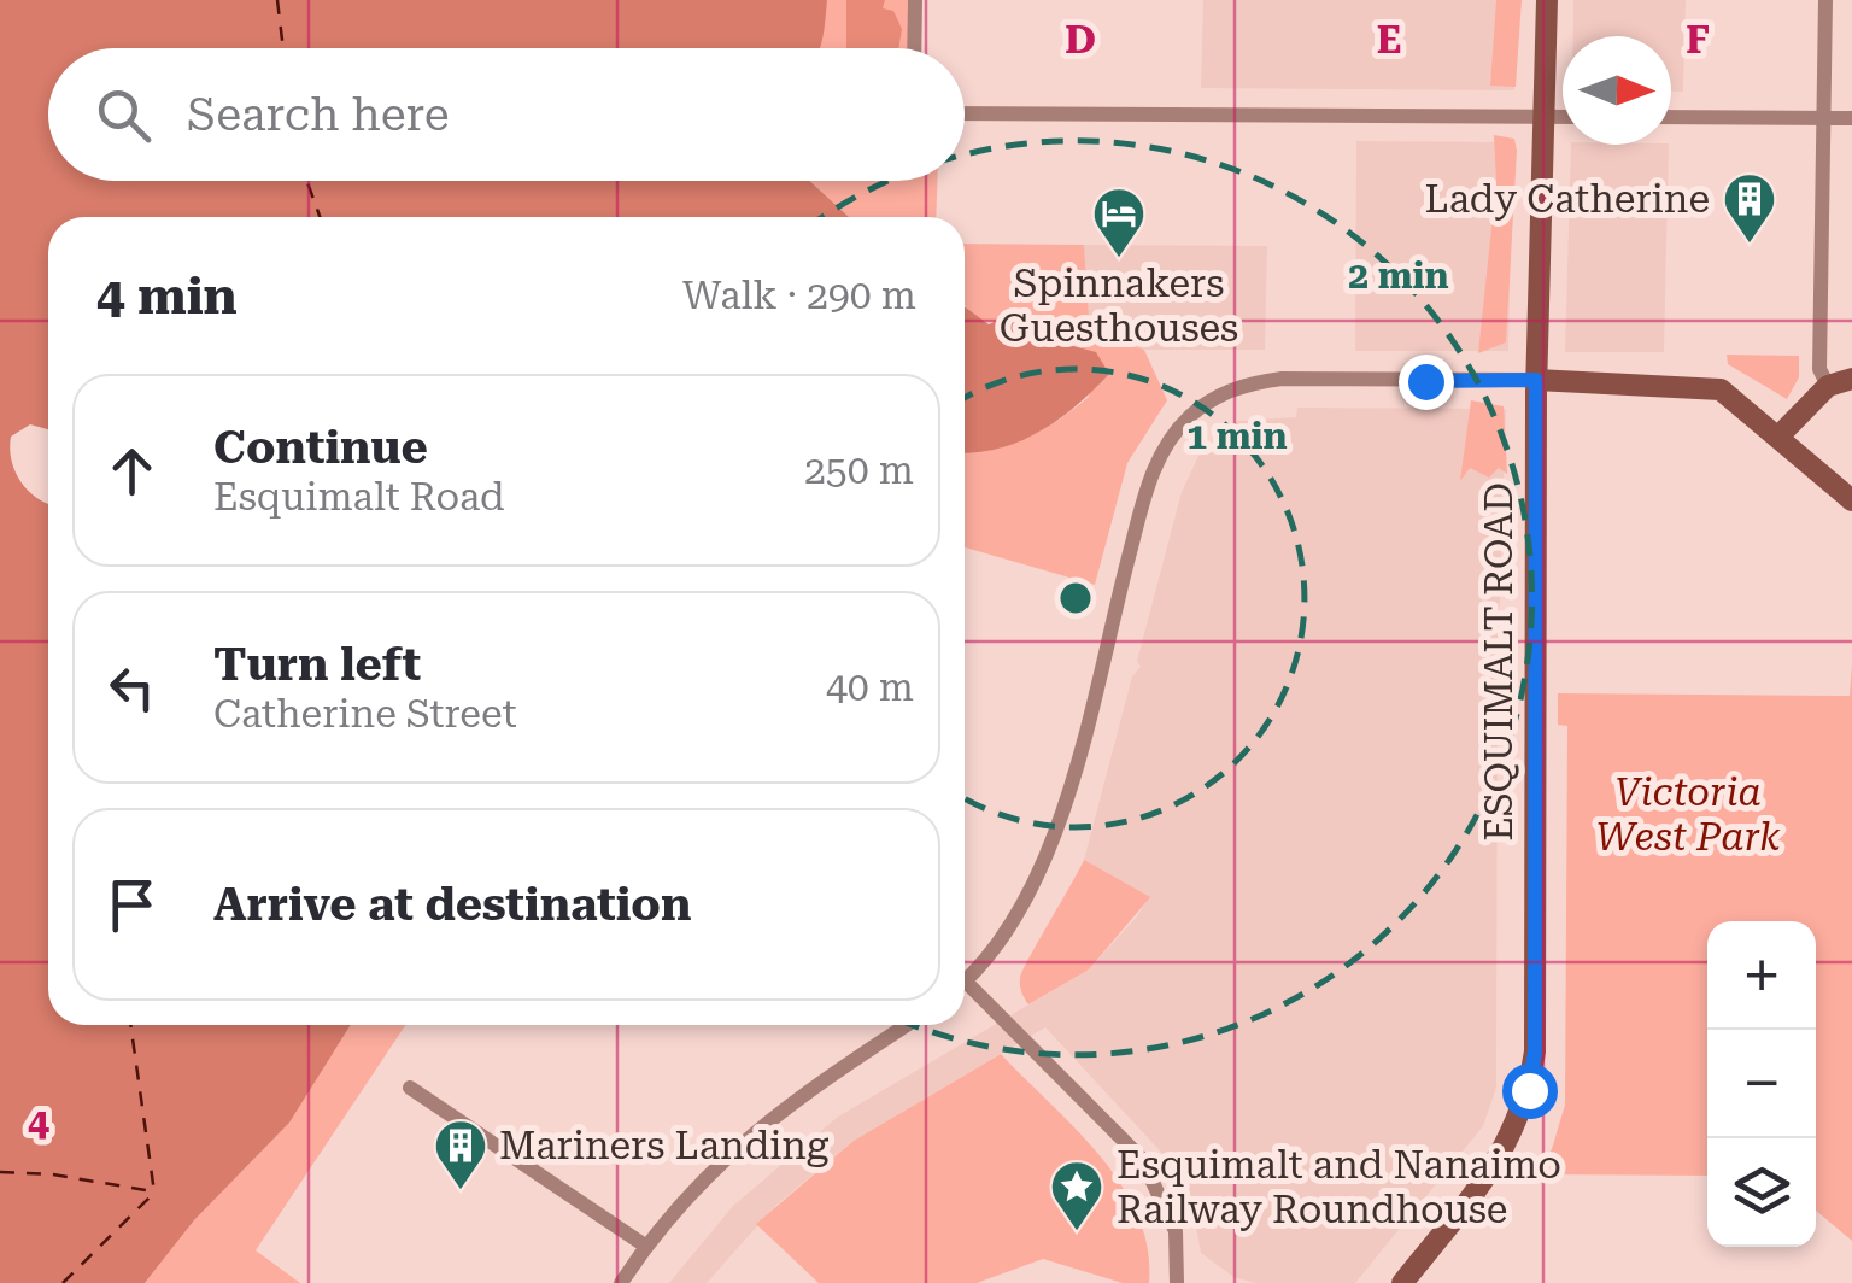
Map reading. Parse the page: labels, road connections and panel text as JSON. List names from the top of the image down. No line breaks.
{"streets":{"main road":["ESQUIMALT ROAD"]},"parks":["Victoria West Park"],"places":{"building":["Lady Catherine","Mariners Landing"],"hotel":["Spinnakers Guesthouses"],"place":["Esquimalt and Nanaimo Railway Roundhouse"]},"north":"right","page":{"search":"Search here","heading":["4 min","Walk · 290 m"],"list":[["Continue","Esquimalt Road","250 m"],["Turn left","Catherine Street","40 m"],"Arrive at destination"],"map_buttons":["+","−"]},"grid":{"columns":["D","E","F"],"rows":["4"]},"rings":["2 min","1 min"]}
